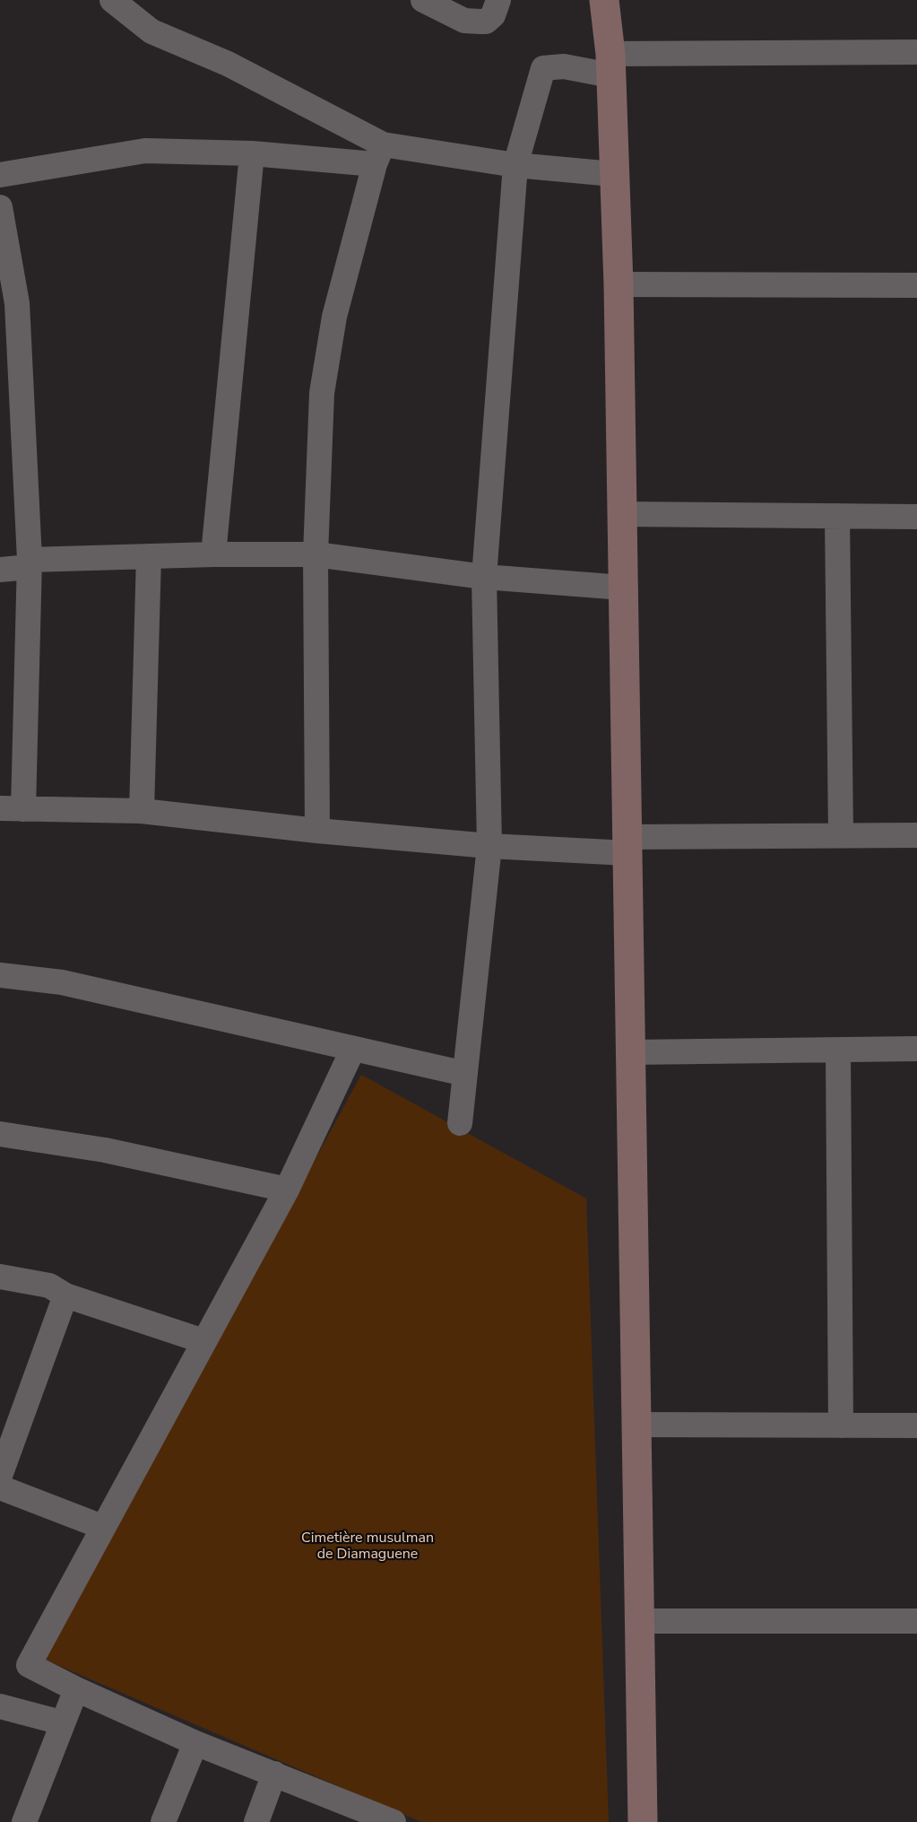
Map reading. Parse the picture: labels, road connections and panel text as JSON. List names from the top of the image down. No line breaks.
{"parks":["Cimetière musulman de Diamaguene"]}
